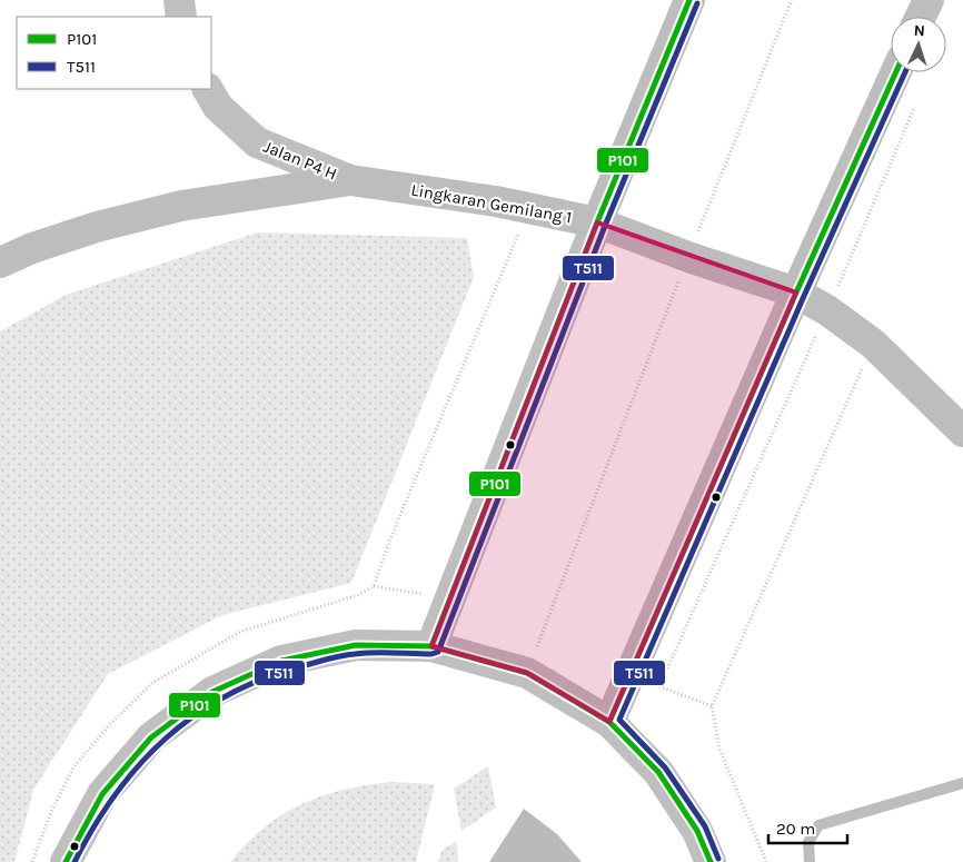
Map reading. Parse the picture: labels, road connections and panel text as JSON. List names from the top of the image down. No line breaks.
{"streets":{"main road":["Lingkaran Gemilang 1"],"street":["Jalan P4 H"]},"crossings":[["Jalan P4 H","Lingkaran Gemilang 1"]],"lines":["transit line P101","transit line T511"],"legend":["P101","T511"],"scale_bar":"20 m","north":"top"}
